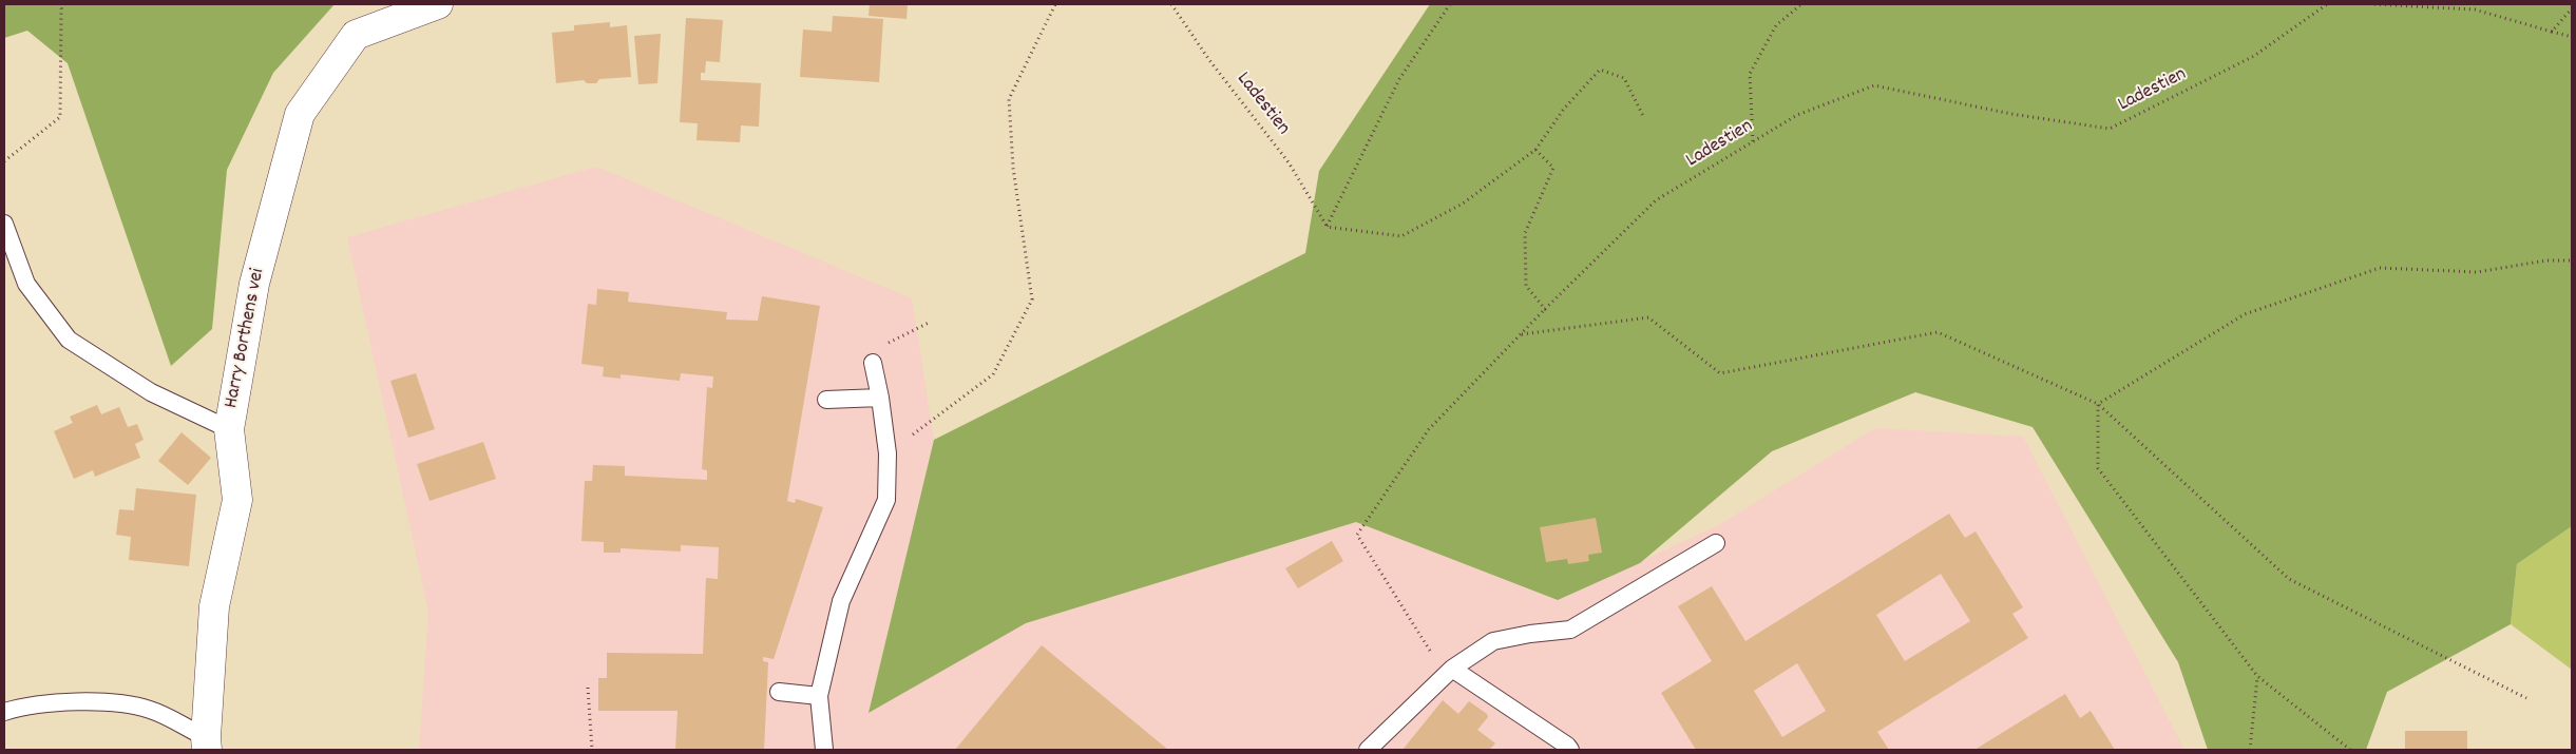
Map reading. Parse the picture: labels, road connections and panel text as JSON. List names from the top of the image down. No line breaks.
{"streets":{"street":["Harry Borthens vei"],"path":["Ladestien"]}}
